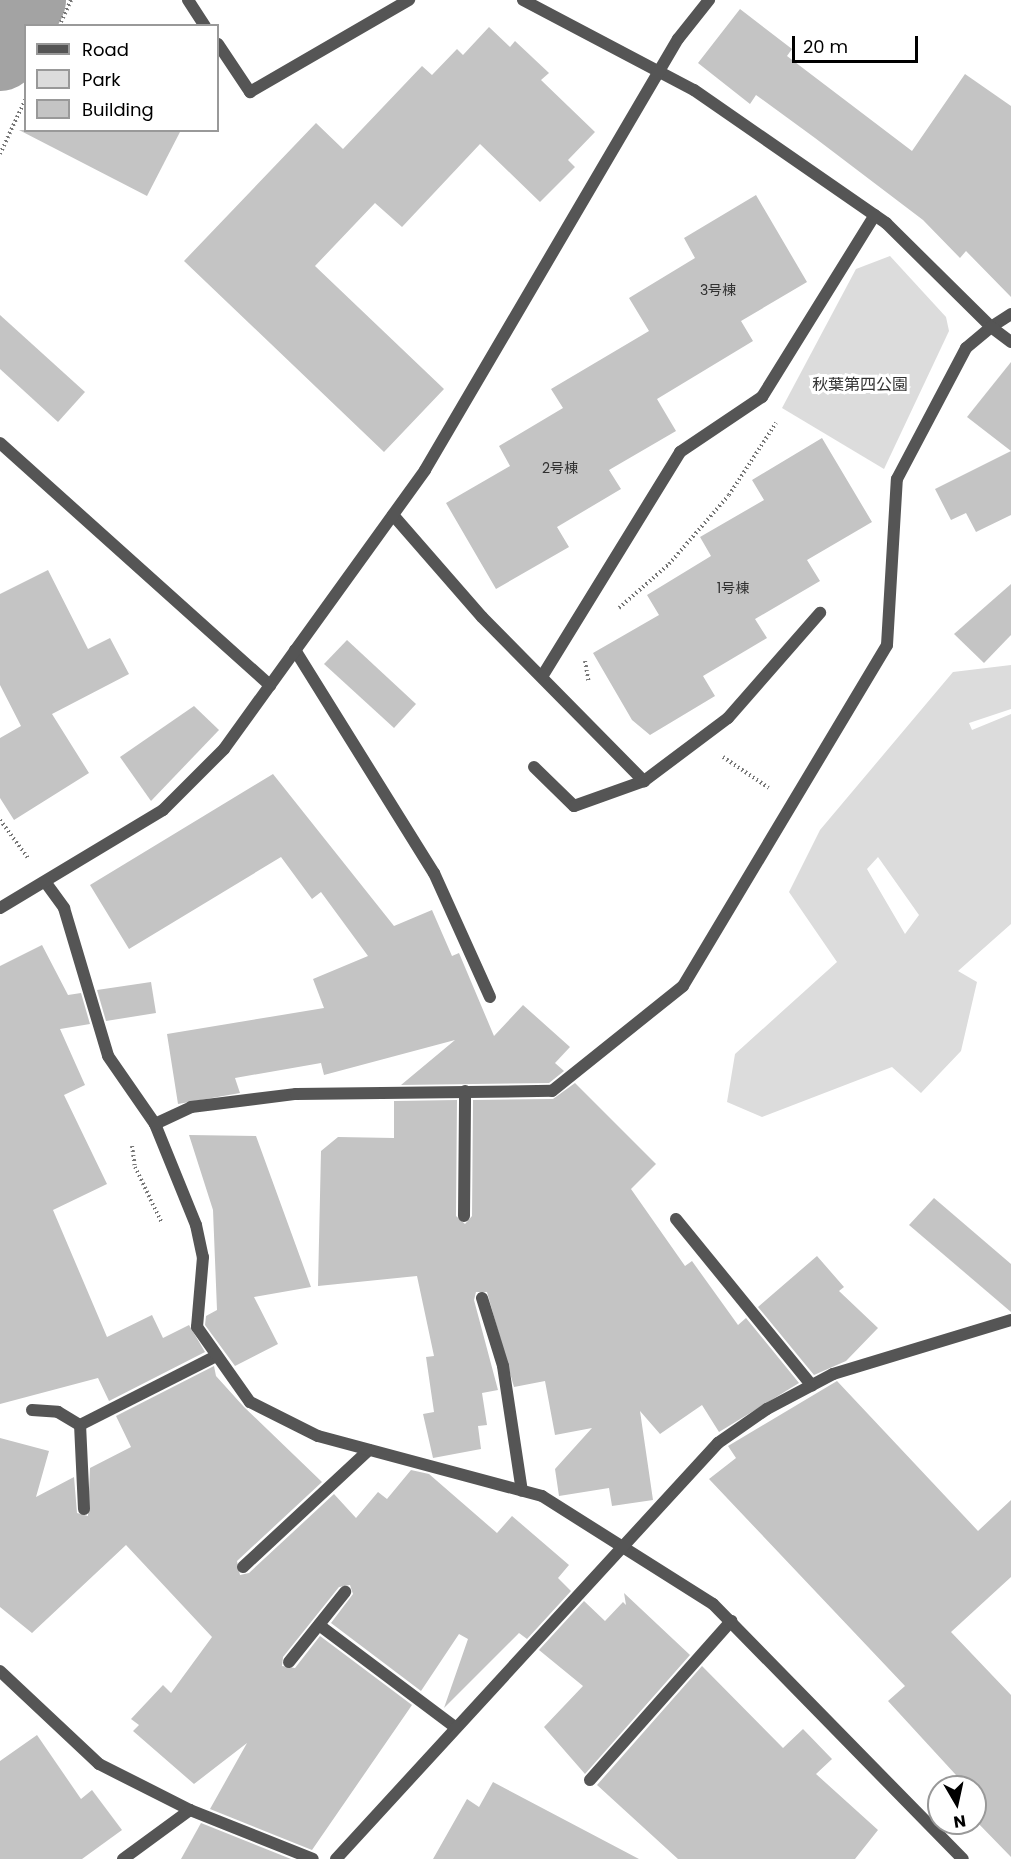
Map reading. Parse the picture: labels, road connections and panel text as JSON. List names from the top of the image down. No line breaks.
{"parks":["秋葉第四公園"],"house_numbers":["3号棟","2号棟","1号棟"],"legend":["Road","Park","Building"],"scale_bar":"20 m","north":"bottom"}
